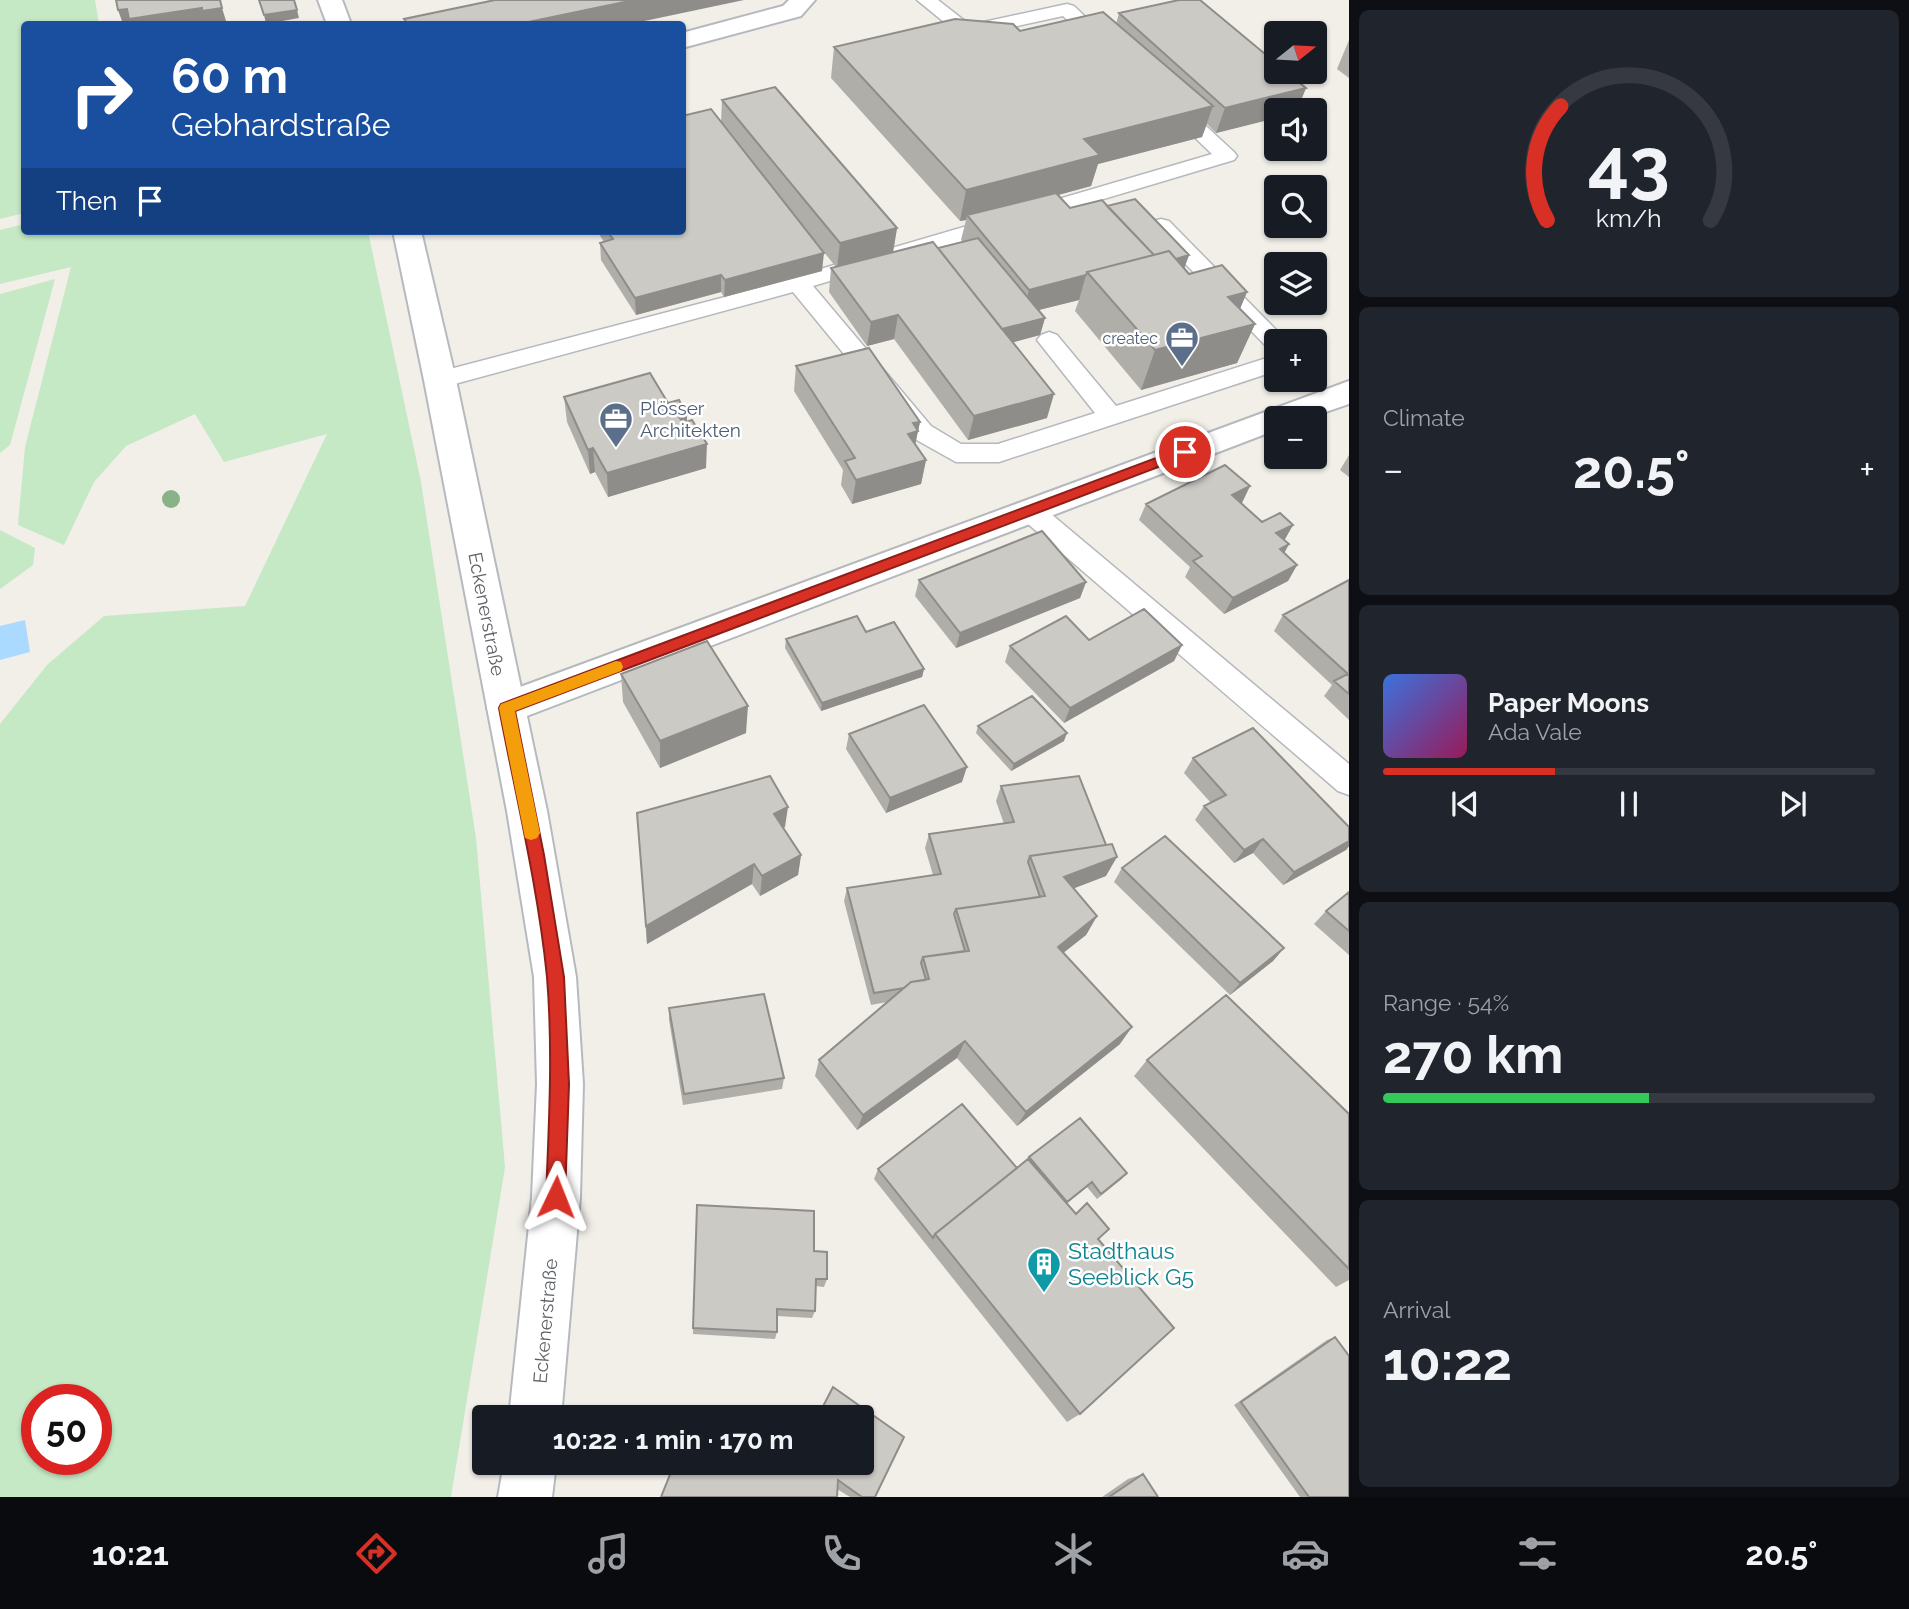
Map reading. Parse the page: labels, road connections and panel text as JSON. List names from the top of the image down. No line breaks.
{"streets":{"main road":["Eckenerstraße"]},"places":{"office":["createc","Plösser Architekten"],"building":["Stadthaus Seeblick G5"]},"north":"right","page":{"map_buttons":["+","−"],"turn":["60 m","Gebhardstraße"],"then":"Then","tile":["Climate",["Range · 54%","270 km"],["Arrival","10:22"]],"heat":["−","20.5°","+"],"song":["Paper Moons","Ada Vale"],"limit":"50","trip":"10:22 · 1 min · 170 m","tabs":["10:21","20.5°"],"gauge":["43","km/h"]}}
